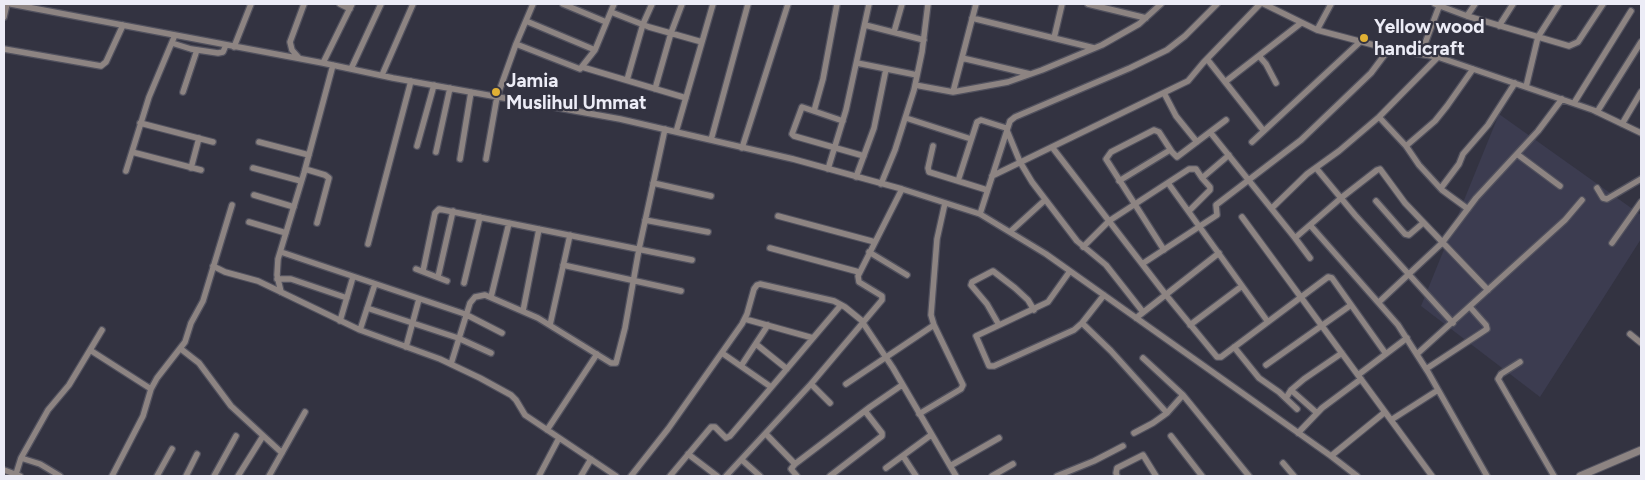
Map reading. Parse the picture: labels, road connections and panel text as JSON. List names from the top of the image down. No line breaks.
{"places":["Yellow wood handicraft","Jamia Muslihul Ummat"]}
